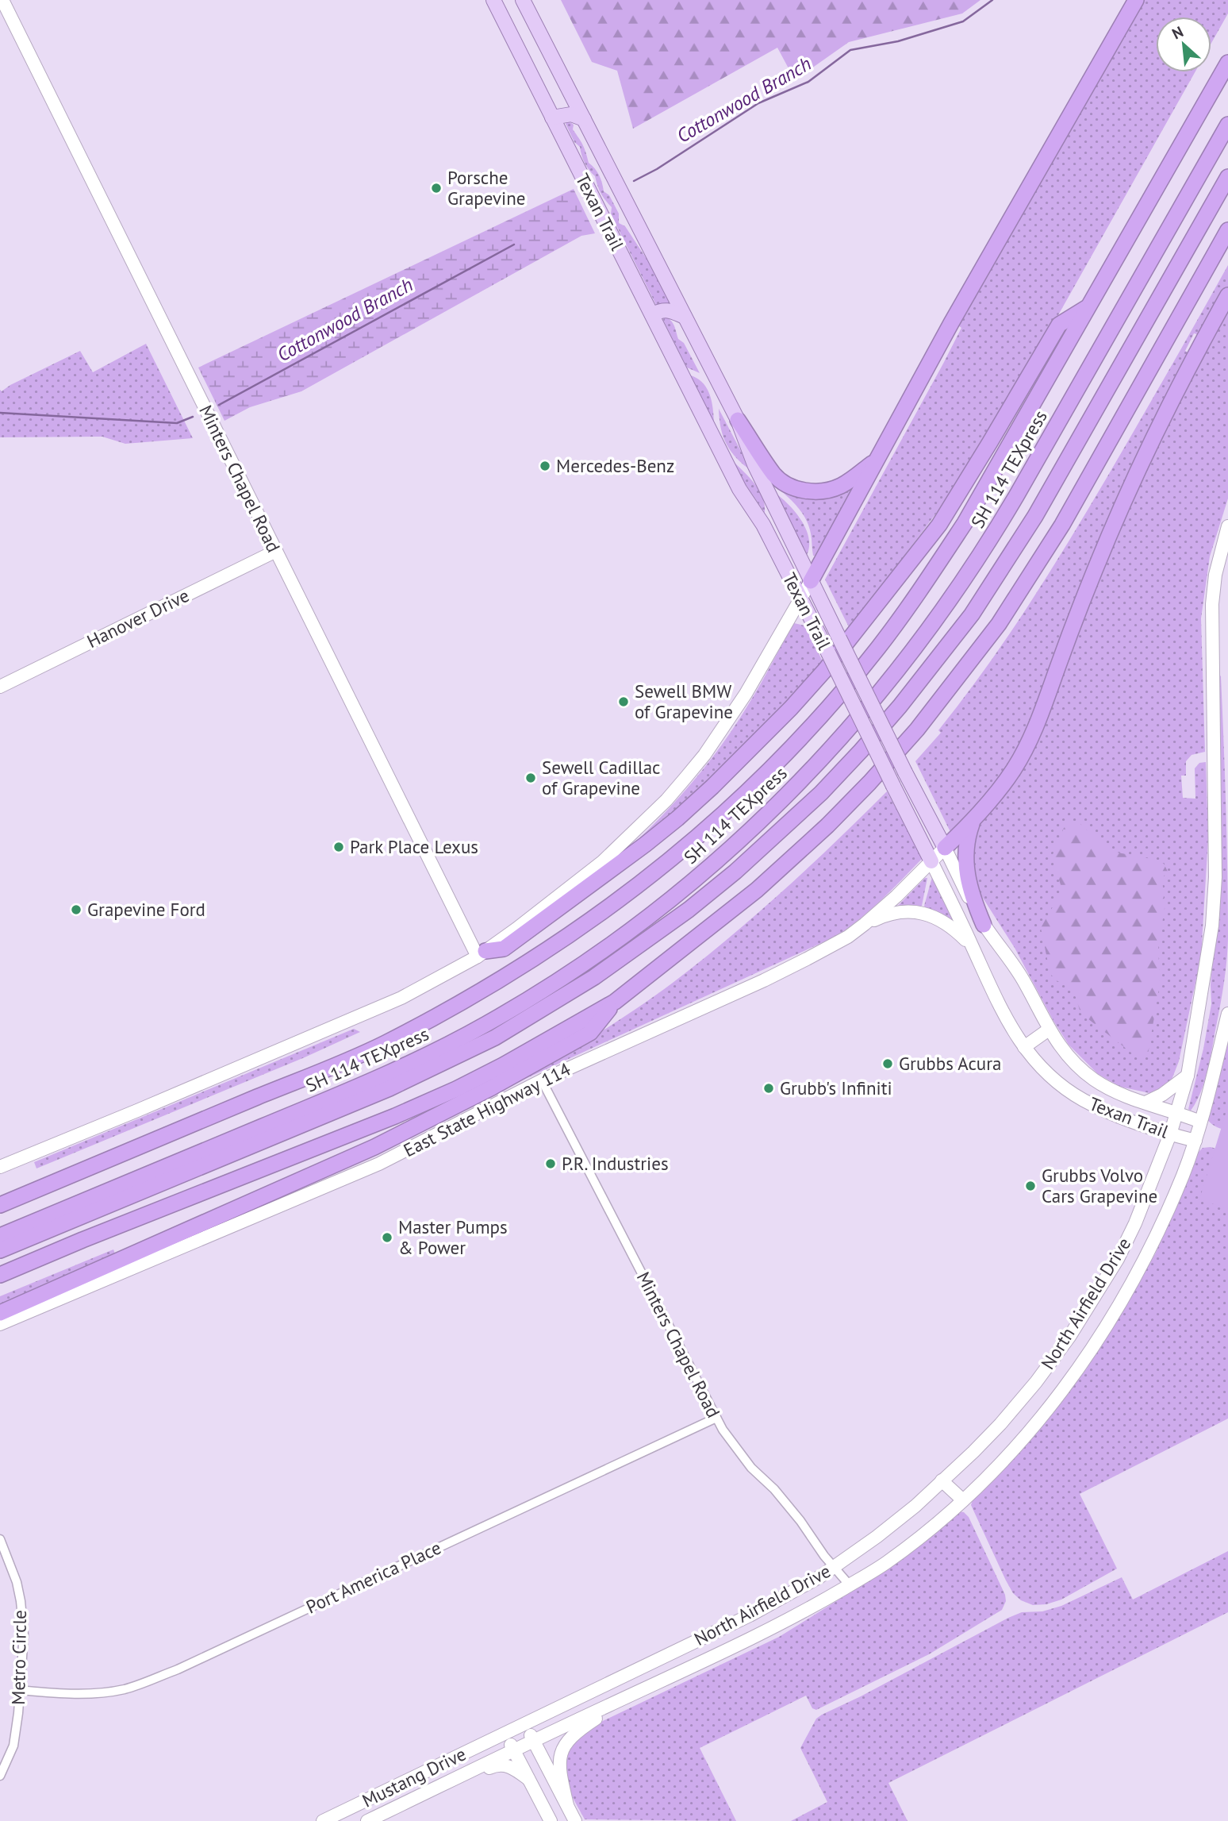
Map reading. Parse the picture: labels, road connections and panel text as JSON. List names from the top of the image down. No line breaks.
{"streets":{"highway":["SH 114 TEXpress"],"main road":["Texan Trail","Minters Chapel Road","Hanover Drive","East State Highway 114","North Airfield Drive","Mustang Drive"],"street":["Port America Place","Metro Circle"]},"crossings":[["Texan Trail","East State Highway 114"],["Texan Trail","North Airfield Drive"],["Minters Chapel Road","Hanover Drive"],["Minters Chapel Road","East State Highway 114"],["Minters Chapel Road","North Airfield Drive"],["Minters Chapel Road","Port America Place"],["North Airfield Drive","Mustang Drive"],["Port America Place","Metro Circle"]],"water":["Cottonwood Branch"],"places":["Porsche Grapevine","Mercedes-Benz","Sewell BMW of Grapevine","Sewell Cadillac of Grapevine","Park Place Lexus","Grapevine Ford","Grubbs Acura","Grubb's Infiniti","P.R. Industries","Grubbs Volvo Cars Grapevine","Master Pumps & Power"],"north":"top left"}
